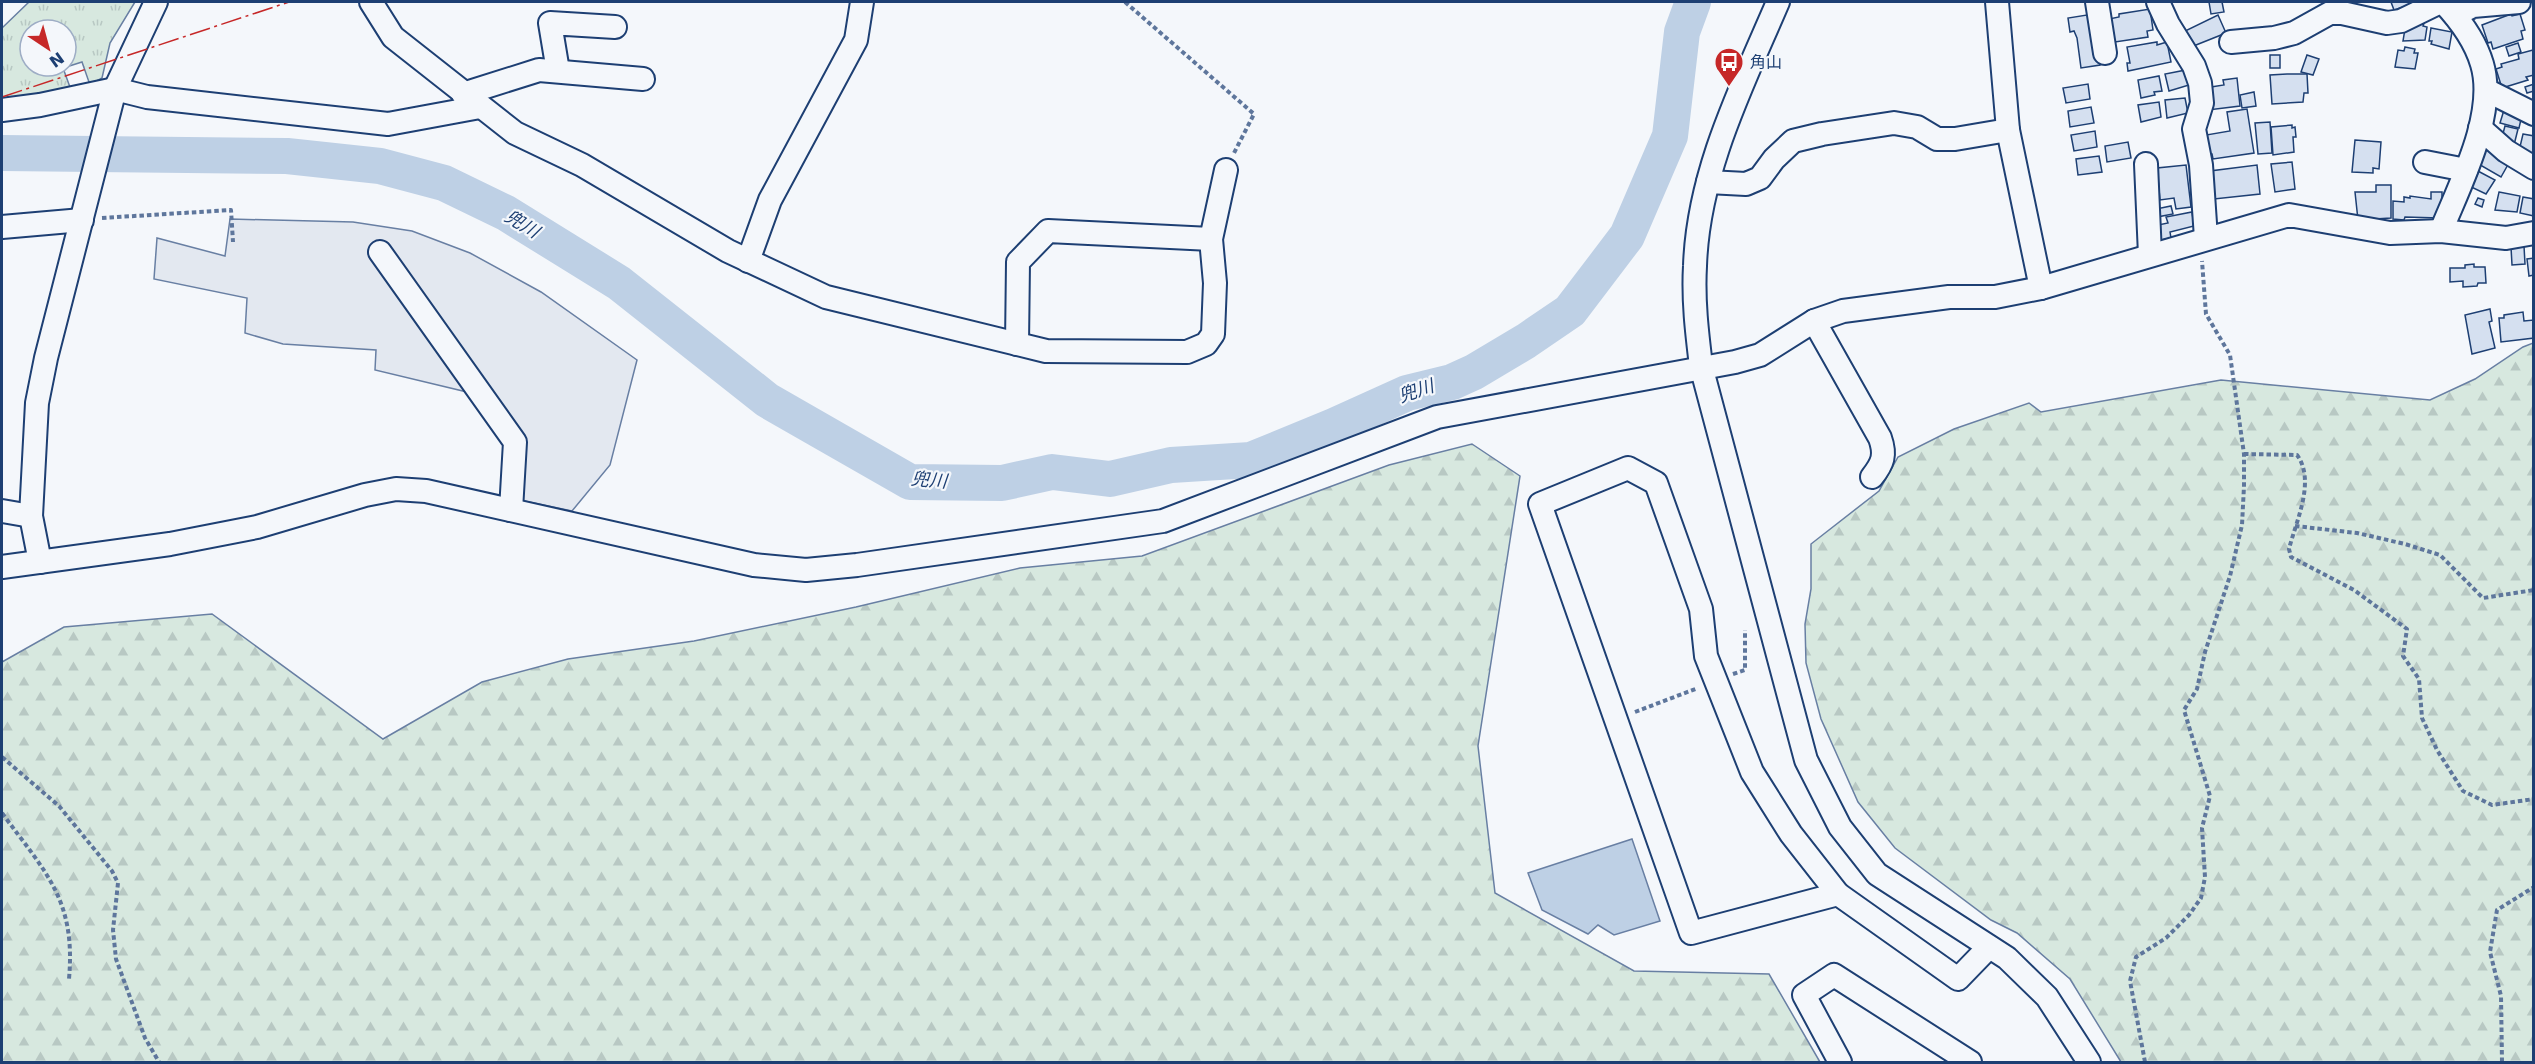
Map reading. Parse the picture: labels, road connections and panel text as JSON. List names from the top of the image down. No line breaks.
{"water":["兜川"],"places":{"bus stop":["角山"]},"north":"bottom right"}
